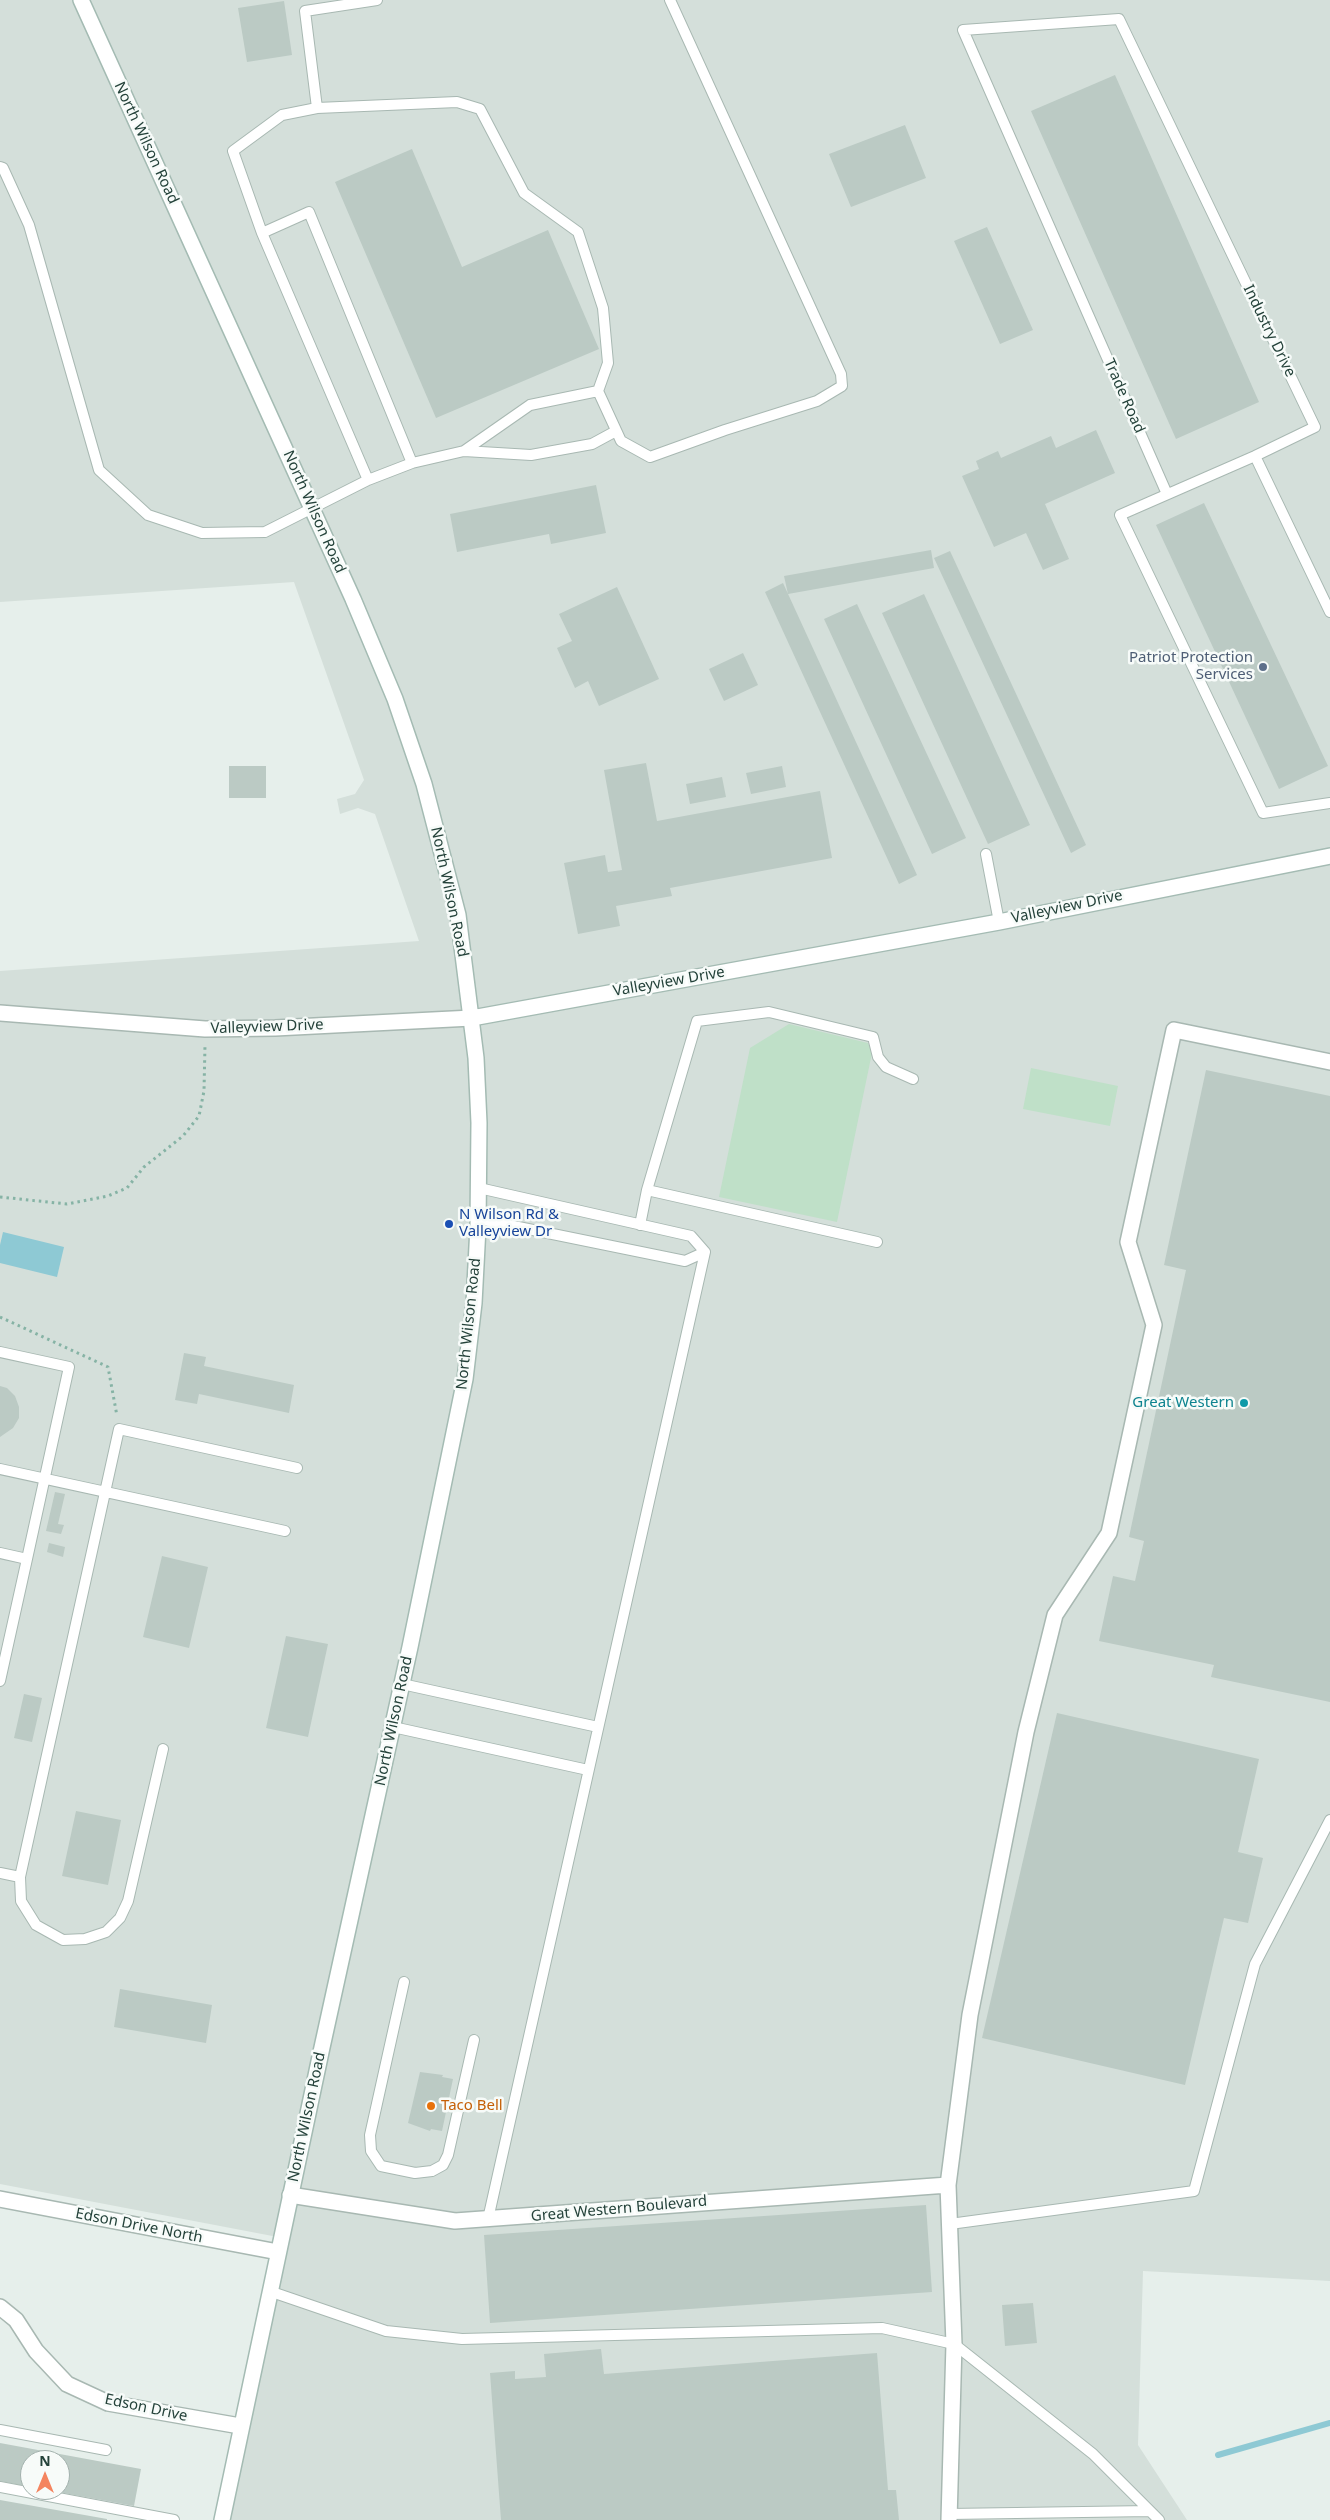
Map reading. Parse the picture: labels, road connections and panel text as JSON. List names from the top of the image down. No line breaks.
{"streets":{"street":["North Wilson Road","Valleyview Drive","Great Western Boulevard","Edson Drive North","Edson Drive"],"lane":["Industry Drive","Trade Road"]},"crossings":[["North Wilson Road","Valleyview Drive"],["North Wilson Road","Great Western Boulevard"],["North Wilson Road","Edson Drive North"],["North Wilson Road","Edson Drive"],["Industry Drive","Trade Road"]],"places":["Patriot Protection Services","N Wilson Rd & Valleyview Dr","Great Western","Taco Bell"],"north":"top"}
